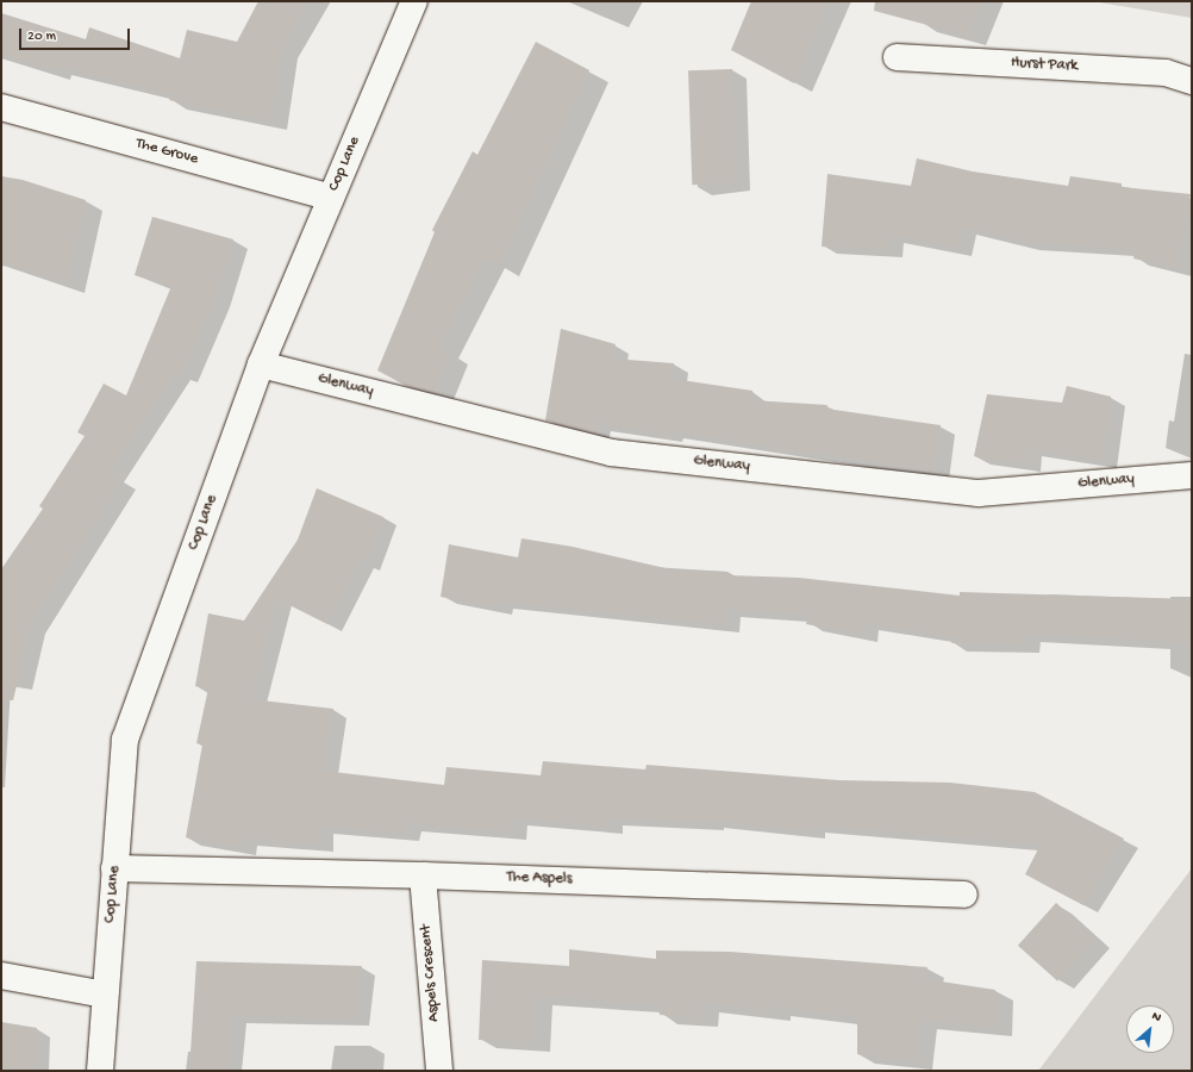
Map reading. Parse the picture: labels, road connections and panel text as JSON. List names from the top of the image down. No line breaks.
{"streets":{"street":["Hurst Park","The Grove","Cop Lane","Glenway","The Aspels","Aspels Crescent"]},"crossings":[["The Grove","Cop Lane"],["Cop Lane","Glenway"],["Cop Lane","The Aspels"],["The Aspels","Aspels Crescent"]],"scale_bar":"20 m","north":"top right"}
